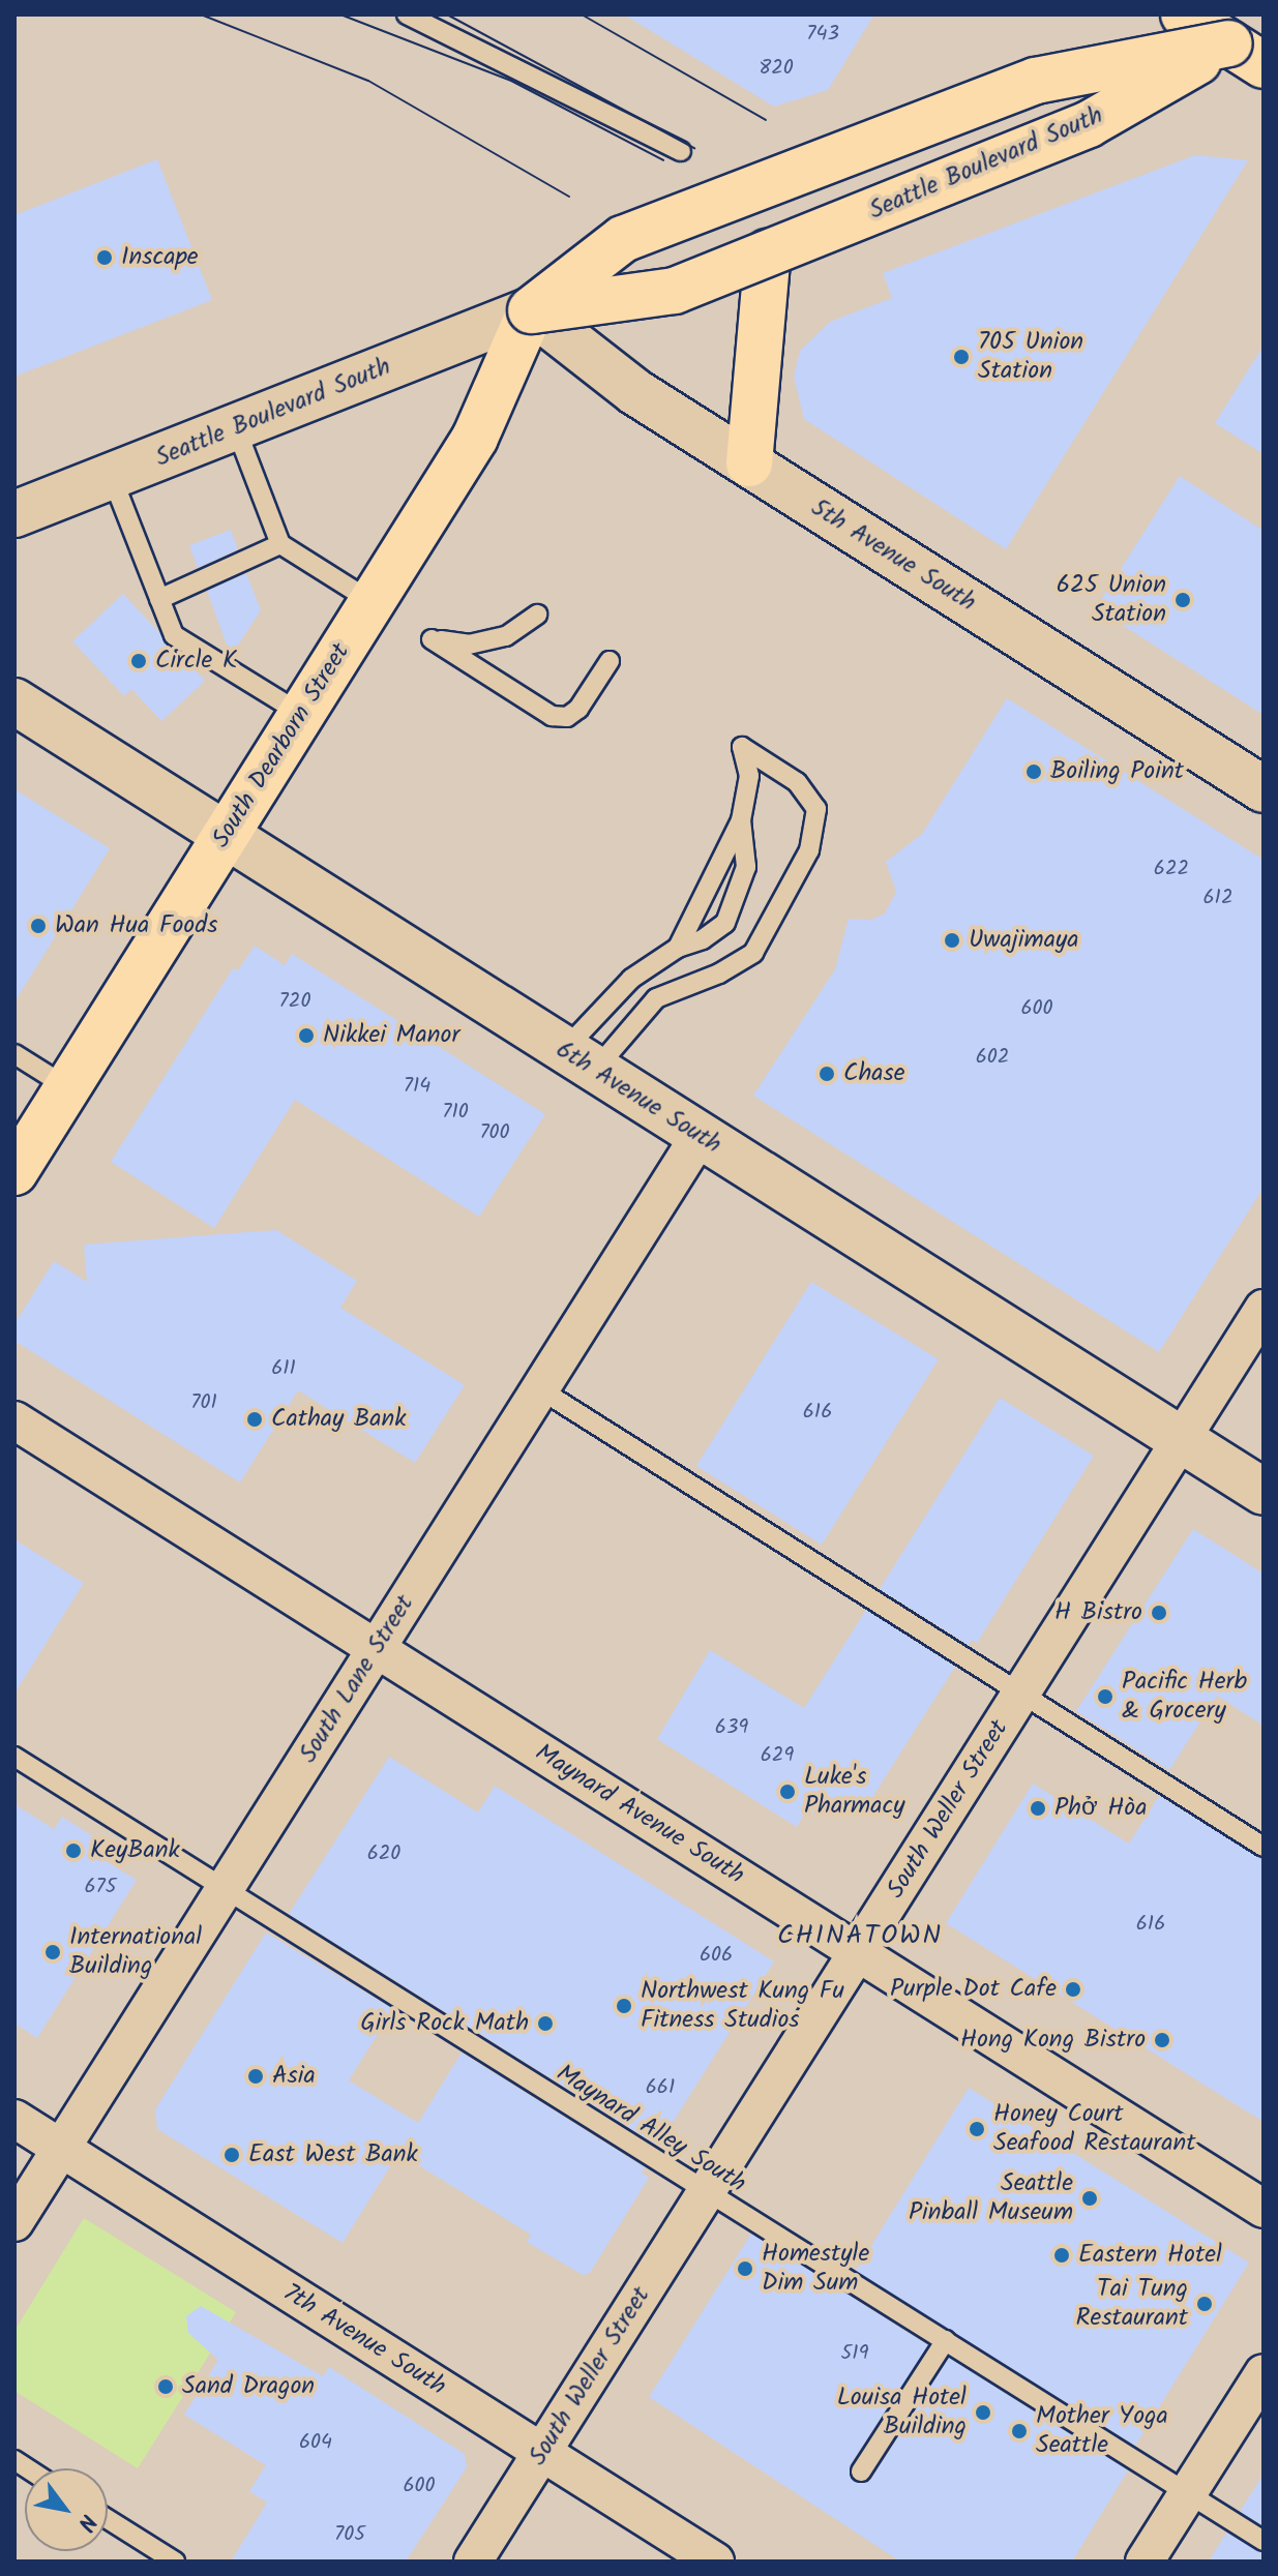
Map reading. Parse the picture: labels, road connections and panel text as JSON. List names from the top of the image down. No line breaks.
{"streets":{"main road":["Seattle Boulevard South","5th Avenue South","South Dearborn Street","6th Avenue South"],"street":["South Lane Street","South Weller Street","Maynard Avenue South","7th Avenue South"],"lane":["Maynard Alley South"]},"crossings":[["Seattle Boulevard South","5th Avenue South"],["Seattle Boulevard South","South Dearborn Street"],["5th Avenue South","South Dearborn Street"],["South Dearborn Street","6th Avenue South"],["6th Avenue South","South Lane Street"],["6th Avenue South","South Weller Street"],["South Lane Street","Maynard Avenue South"],["South Lane Street","Maynard Alley South"],["South Lane Street","7th Avenue South"],["South Weller Street","Maynard Avenue South"],["South Weller Street","Maynard Alley South"],["South Weller Street","7th Avenue South"]],"districts":["CHINATOWN"],"places":["Inscape","705 Union Station","625 Union Station","Circle K","Boiling Point","Wan Hua Foods","Uwajimaya","Nikkei Manor","Chase","Cathay Bank","H Bistro","Pacific Herb & Grocery","Luke's Pharmacy","Phở Hòa","KeyBank","International Building","Purple Dot Cafe","Northwest Kung Fu Fitness Studios","Girls Rock Math","Hong Kong Bistro","Asia","Honey Court Seafood Restaurant","East West Bank","Seattle Pinball Museum","Eastern Hotel","Homestyle Dim Sum","Tai Tung Restaurant","Sand Dragon","Louisa Hotel Building","Mother Yoga Seattle"],"house_numbers":["743","820","622","612","720","600","602","714","710","700","611","701","616","639","629","620","675","616","606","661","519","604","600","705"],"north":"bottom right"}
